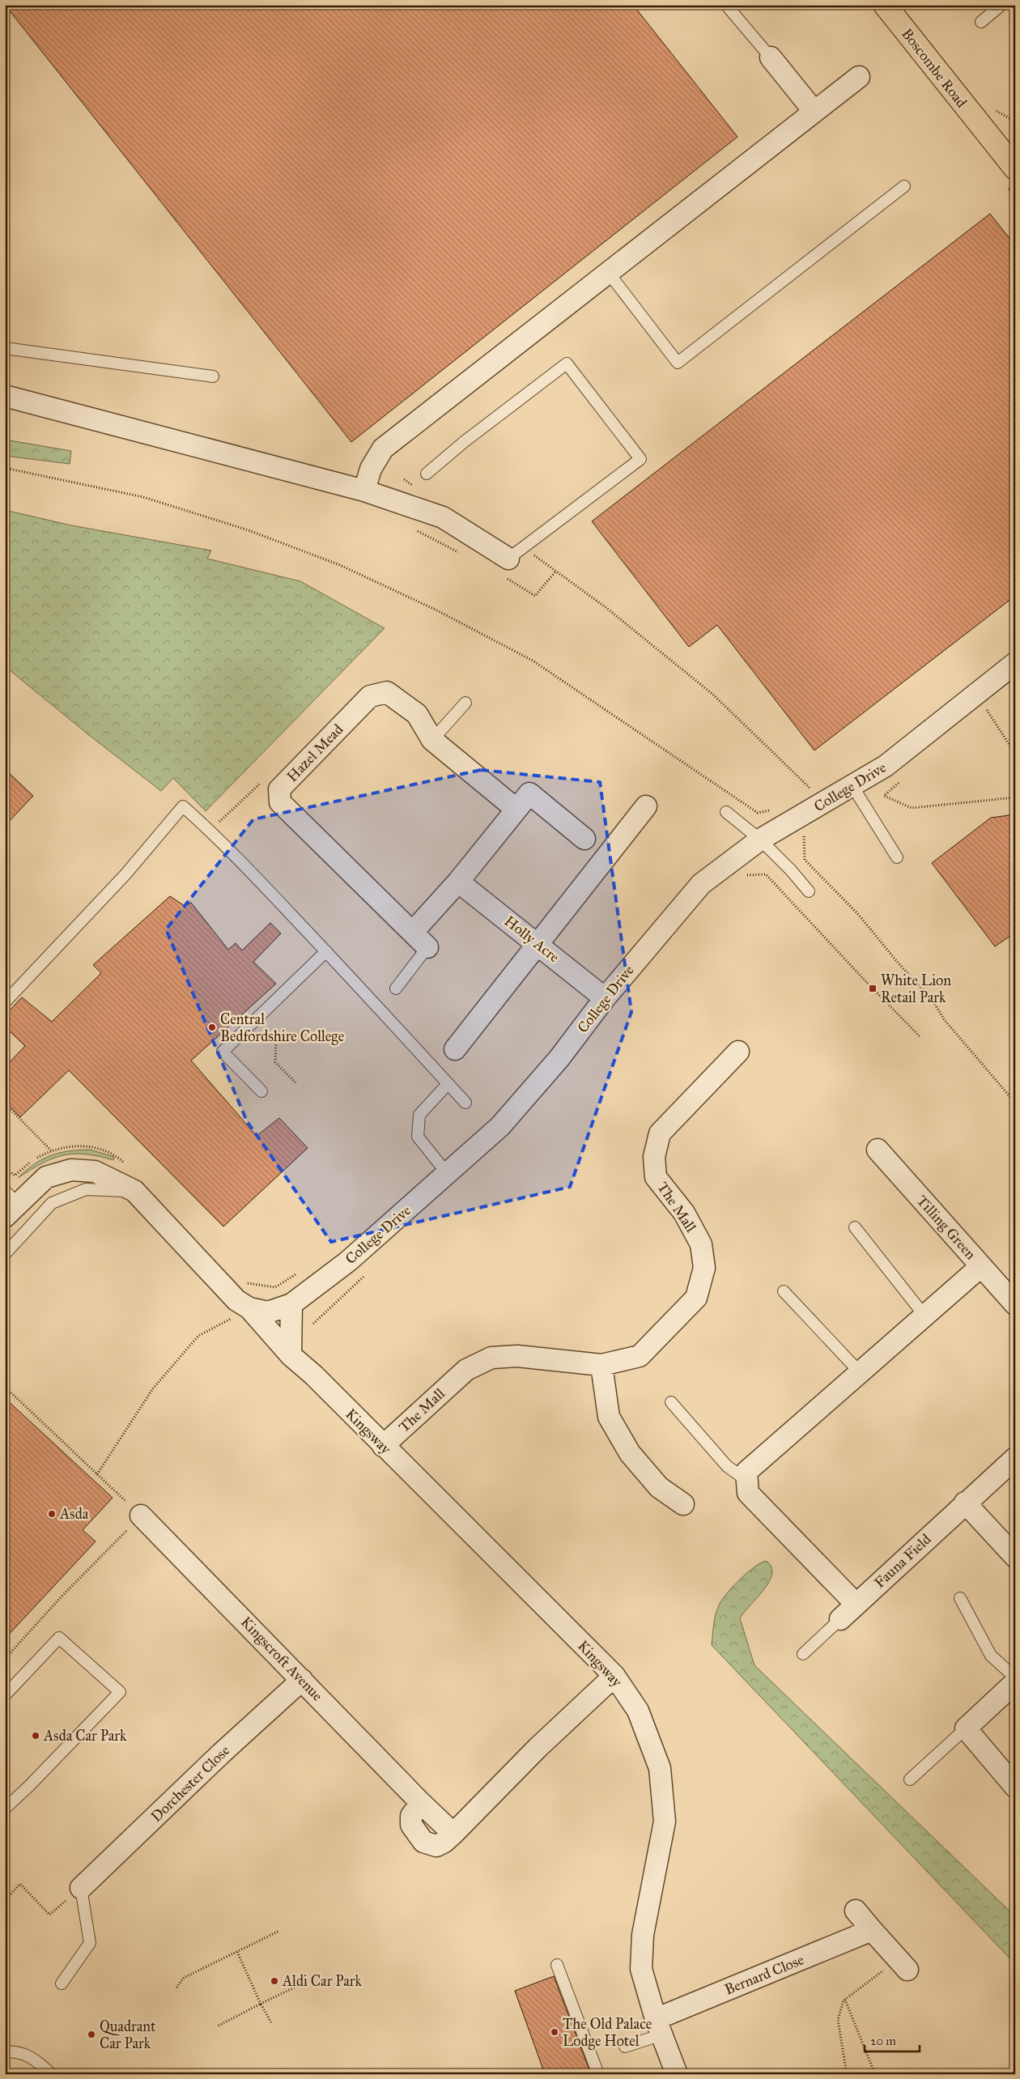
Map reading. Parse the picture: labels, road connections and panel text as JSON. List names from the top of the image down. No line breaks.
{"streets":{"main road":["Boscombe Road"],"street":["Hazel Mead","College Drive","Holly Acre","The Mall","Tilling Green","Kingsway","Fauna Field","Kingscroft Avenue","Dorchester Close","Bernard Close"]},"crossings":[["College Drive","Holly Acre"],["College Drive","Kingsway"],["The Mall","Kingsway"],["Kingsway","Kingscroft Avenue"],["Kingsway","Bernard Close"],["Kingscroft Avenue","Dorchester Close"]],"places":{"transit":["White Lion Retail Park"],"other":["Central Bedfordshire College","Asda","Asda Car Park","Aldi Car Park","The Old Palace Lodge Hotel","Quadrant Car Park"]},"scale_bar":"20 m"}
